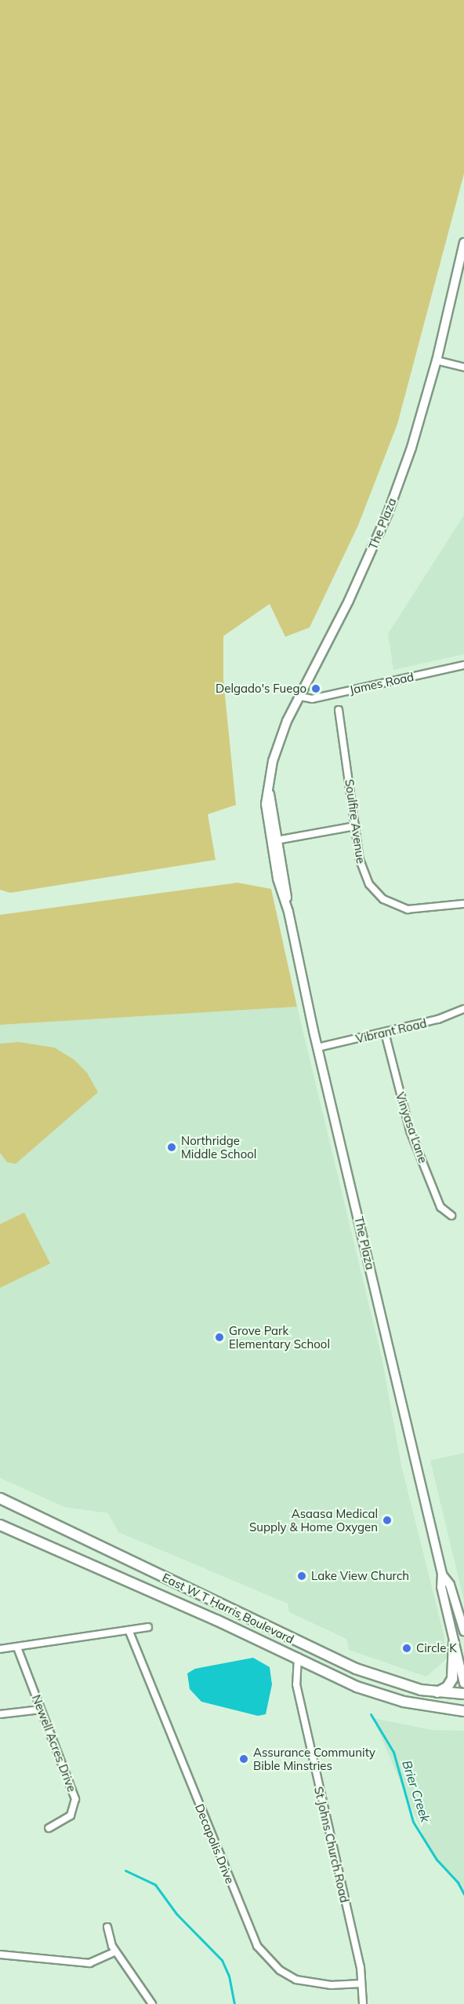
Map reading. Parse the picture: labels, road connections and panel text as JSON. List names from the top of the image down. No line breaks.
{"streets":{"main road":["East W T Harris Boulevard"],"street":["The Plaza","James Road","Soulfire Avenue","Vibrant Road","Vinyasa Lane","Newell Acres Drive","Decapolis Drive","St Johns Church Road"]},"crossings":[["The Plaza","James Road"],["The Plaza","Vibrant Road"],["Vibrant Road","Vinyasa Lane"],["East W T Harris Boulevard","St Johns Church Road"],["Decapolis Drive","St Johns Church Road"]],"water":["Brier Creek"],"places":["Delgado's Fuego","Northridge Middle School","Grove Park Elementary School","Asaasa Medical Supply & Home Oxygen","Lake View Church","Circle K","Assurance Community Bible Minstries"]}
